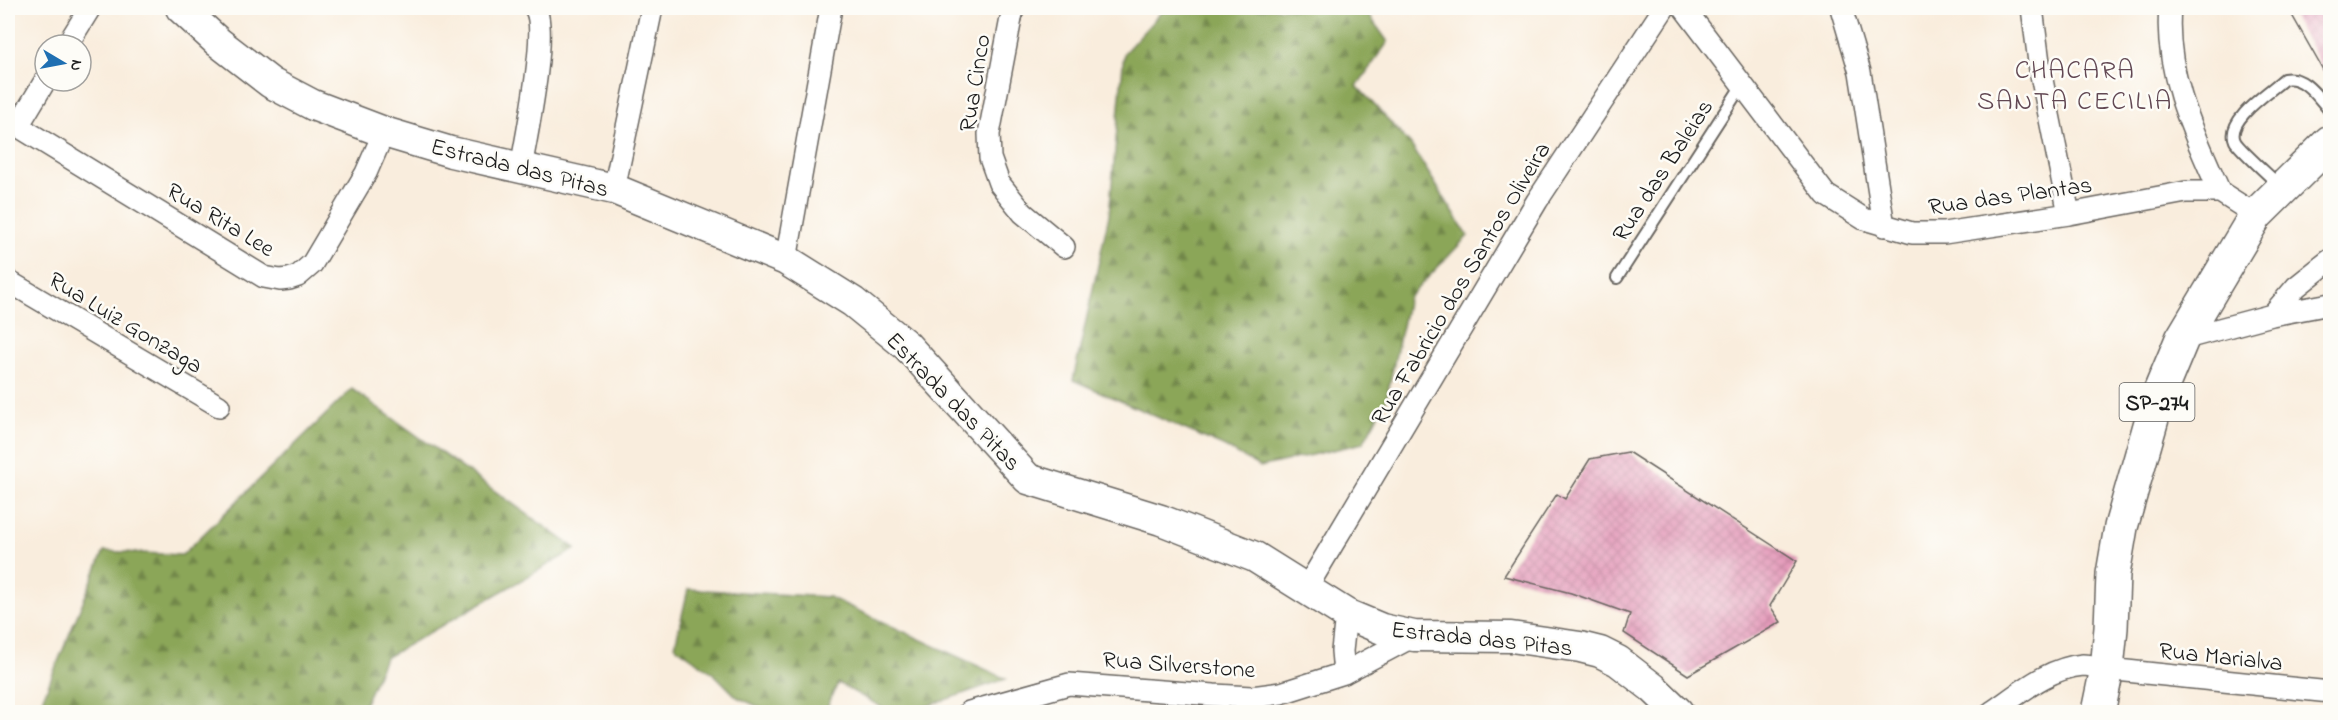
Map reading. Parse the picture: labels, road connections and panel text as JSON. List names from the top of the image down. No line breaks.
{"streets":{"main road":["SP-274"],"street":["Rua Cinco","Estrada das Pitas","Rua das Plantas","Rua Rita Lee","Rua Fabricio dos Santos Oliveira","Rua Luiz Gonzaga","Rua Marialva","Rua Silverstone"],"lane":["Rua das Baleias"]},"crossings":[["Estrada das Pitas","Rua Rita Lee"],["Estrada das Pitas","Rua Fabricio dos Santos Oliveira"],["Estrada das Pitas","Rua Silverstone"],["Rua das Baleias","Rua das Plantas"],["SP-274","Rua Marialva"]],"districts":["CHACARA SANTA CECILIA"],"north":"right"}
